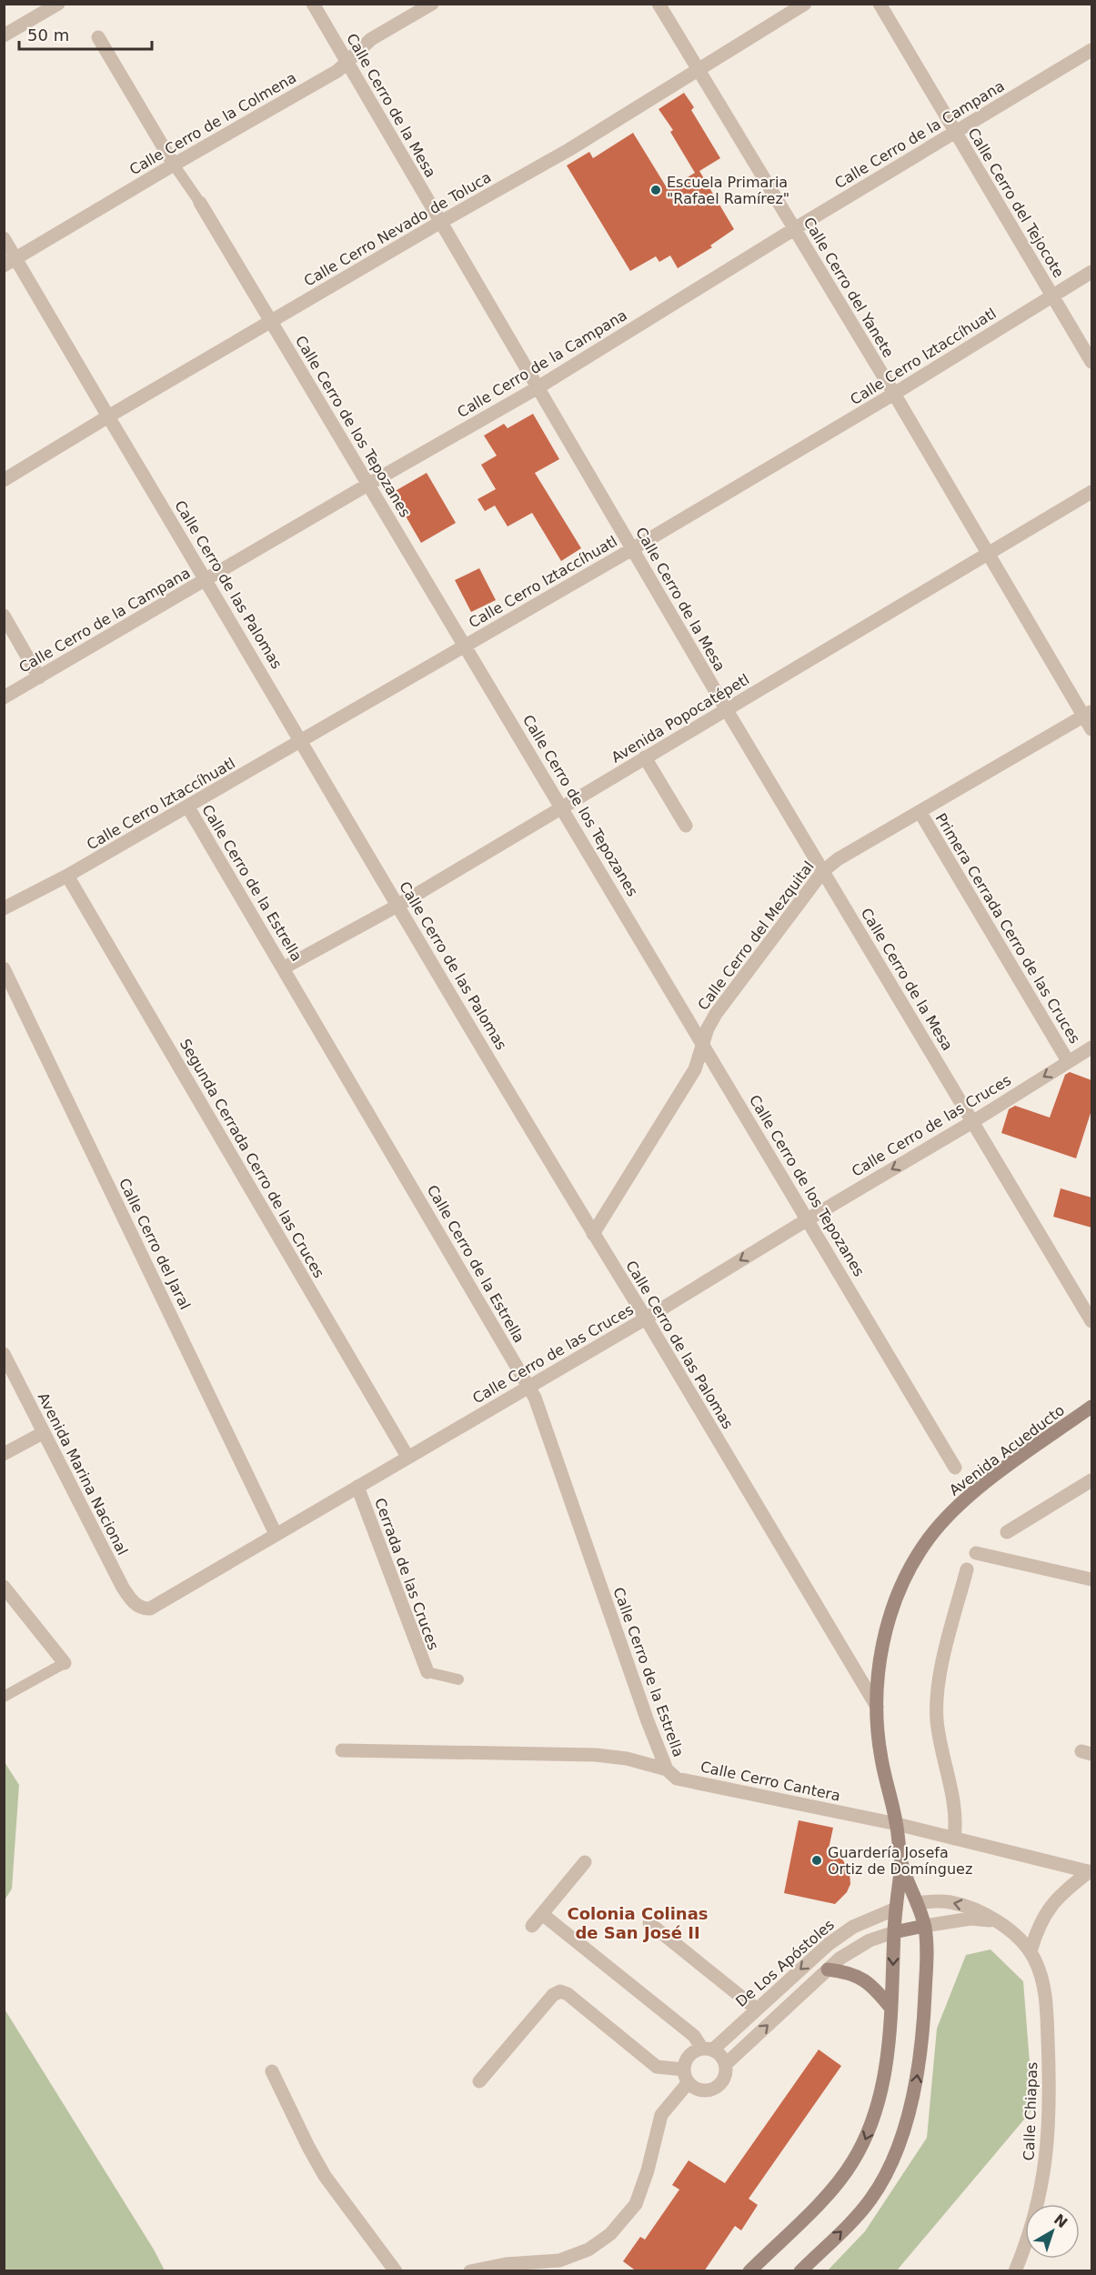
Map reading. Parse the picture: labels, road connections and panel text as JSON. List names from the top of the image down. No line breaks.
{"streets":{"main road":["Avenida Acueducto","De Los Apóstoles"],"street":["Calle Cerro de la Mesa","Calle Cerro de la Colmena","Calle Cerro de la Campana","Calle Cerro del Tejocote","Calle Cerro Nevado de Toluca","Calle Cerro del Yanete","Calle Cerro Iztaccíhuatl","Calle Cerro de los Tepozanes","Calle Cerro de las Palomas","Avenida Popocatépetl","Calle Cerro de la Estrella","Primera Cerrada Cerro de las Cruces","Calle Cerro del Mezquital","Calle Cerro de las Cruces","Segunda Cerrada Cerro de las Cruces","Calle Cerro del Jaral","Avenida Marina Nacional","Cerrada de las Cruces","Calle Cerro Cantera","Calle Chiapas"]},"crossings":[["Calle Cerro de la Mesa","Calle Cerro de la Colmena"],["Calle Cerro de la Mesa","Calle Cerro de la Campana"],["Calle Cerro de la Mesa","Calle Cerro Nevado de Toluca"],["Calle Cerro de la Mesa","Calle Cerro Iztaccíhuatl"],["Calle Cerro de la Mesa","Avenida Popocatépetl"],["Calle Cerro de la Mesa","Calle Cerro del Mezquital"],["Calle Cerro de la Mesa","Calle Cerro de las Cruces"],["Calle Cerro de la Colmena","Calle Cerro de los Tepozanes"],["Calle Cerro de la Colmena","Calle Cerro de las Palomas"],["Calle Cerro de la Campana","Calle Cerro del Tejocote"],["Calle Cerro de la Campana","Calle Cerro del Yanete"],["Calle Cerro de la Campana","Calle Cerro de los Tepozanes"],["Calle Cerro de la Campana","Calle Cerro de las Palomas"],["Calle Cerro del Tejocote","Calle Cerro Iztaccíhuatl"],["Calle Cerro Nevado de Toluca","Calle Cerro del Yanete"],["Calle Cerro Nevado de Toluca","Calle Cerro de los Tepozanes"],["Calle Cerro Nevado de Toluca","Calle Cerro de las Palomas"],["Calle Cerro del Yanete","Calle Cerro Iztaccíhuatl"],["Calle Cerro del Yanete","Avenida Popocatépetl"],["Calle Cerro del Yanete","Calle Cerro del Mezquital"],["Calle Cerro Iztaccíhuatl","Calle Cerro de los Tepozanes"],["Calle Cerro Iztaccíhuatl","Calle Cerro de las Palomas"],["Calle Cerro Iztaccíhuatl","Calle Cerro de la Estrella"],["Calle Cerro Iztaccíhuatl","Segunda Cerrada Cerro de las Cruces"],["Calle Cerro de los Tepozanes","Avenida Popocatépetl"],["Calle Cerro de los Tepozanes","Calle Cerro del Mezquital"],["Calle Cerro de los Tepozanes","Calle Cerro de las Cruces"],["Calle Cerro de las Palomas","Avenida Popocatépetl"],["Calle Cerro de las Palomas","Calle Cerro del Mezquital"],["Calle Cerro de las Palomas","Calle Cerro de las Cruces"],["Calle Cerro de las Palomas","Avenida Acueducto"],["Avenida Popocatépetl","Calle Cerro de la Estrella"],["Calle Cerro de la Estrella","Calle Cerro de las Cruces"],["Calle Cerro de la Estrella","Calle Cerro Cantera"],["Primera Cerrada Cerro de las Cruces","Calle Cerro del Mezquital"],["Primera Cerrada Cerro de las Cruces","Calle Cerro de las Cruces"],["Calle Cerro de las Cruces","Segunda Cerrada Cerro de las Cruces"],["Calle Cerro de las Cruces","Calle Cerro del Jaral"],["Calle Cerro de las Cruces","Avenida Marina Nacional"],["Calle Cerro de las Cruces","Cerrada de las Cruces"],["Avenida Acueducto","Calle Cerro Cantera"],["Avenida Acueducto","De Los Apóstoles"],["Avenida Acueducto","Calle Chiapas"],["De Los Apóstoles","Calle Chiapas"]],"one_way":["Calle Cerro de las Cruces","De Los Apóstoles"],"districts":["Colonia Colinas de San José II"],"places":["Escuela Primaria \"Rafael Ramírez\"","Guardería Josefa Ortiz de Domínguez"],"scale_bar":"50 m","north":"top right"}
